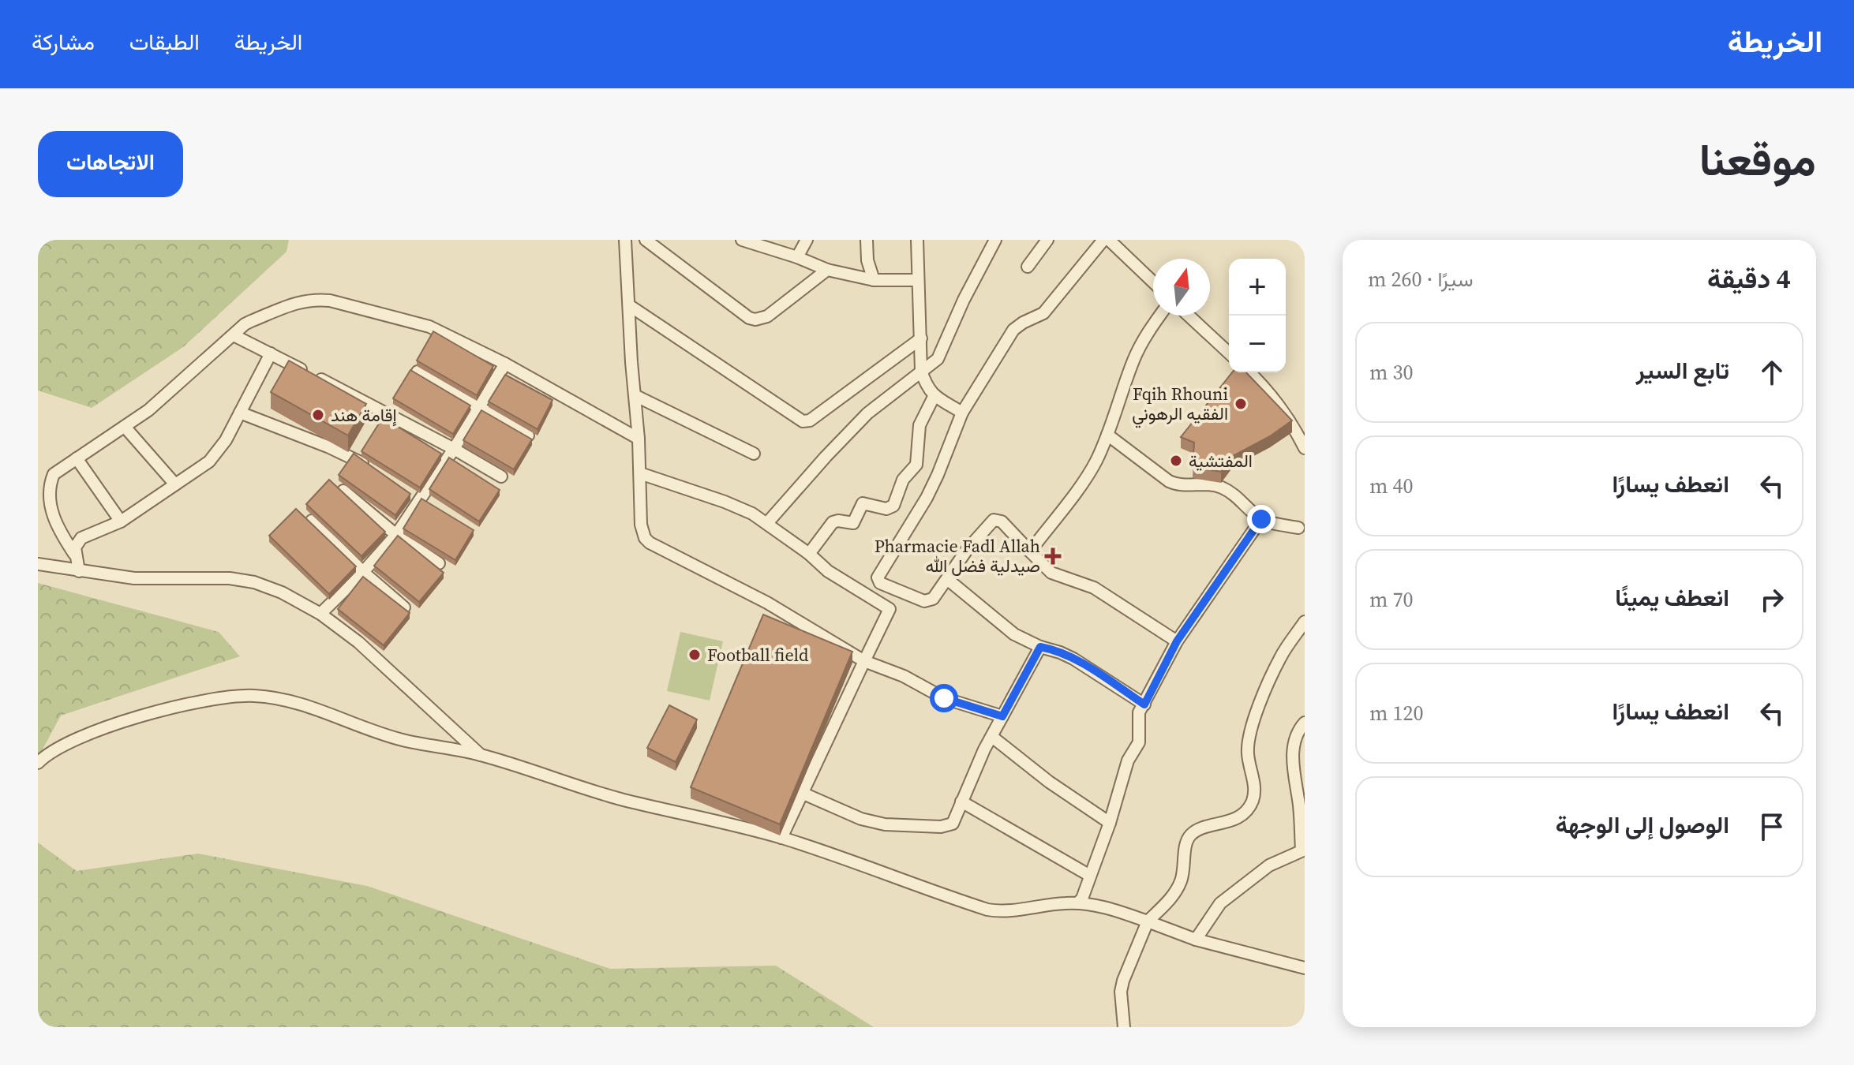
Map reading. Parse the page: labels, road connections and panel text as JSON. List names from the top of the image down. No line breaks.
{"places":{"other":["Fqih Rhouni الفقيه الرهوني","إقامة هند","المفتشية","Football field"],"health":["Pharmacie Fadl Allah صيدلية فضل الله"]},"north":"top","page":{"header":"الخريطة","nav":["الخريطة","الطبقات","مشاركة"],"title":"موقعنا","buttons":"الاتجاهات","heading":["4 دقيقة","سيرًا · 260 m"],"map_buttons":["+","−"],"list":[["تابع السير","30 m"],["انعطف يسارًا","40 m"],["انعطف يمينًا","70 m"],["انعطف يسارًا","120 m"],"الوصول إلى الوجهة"]}}
